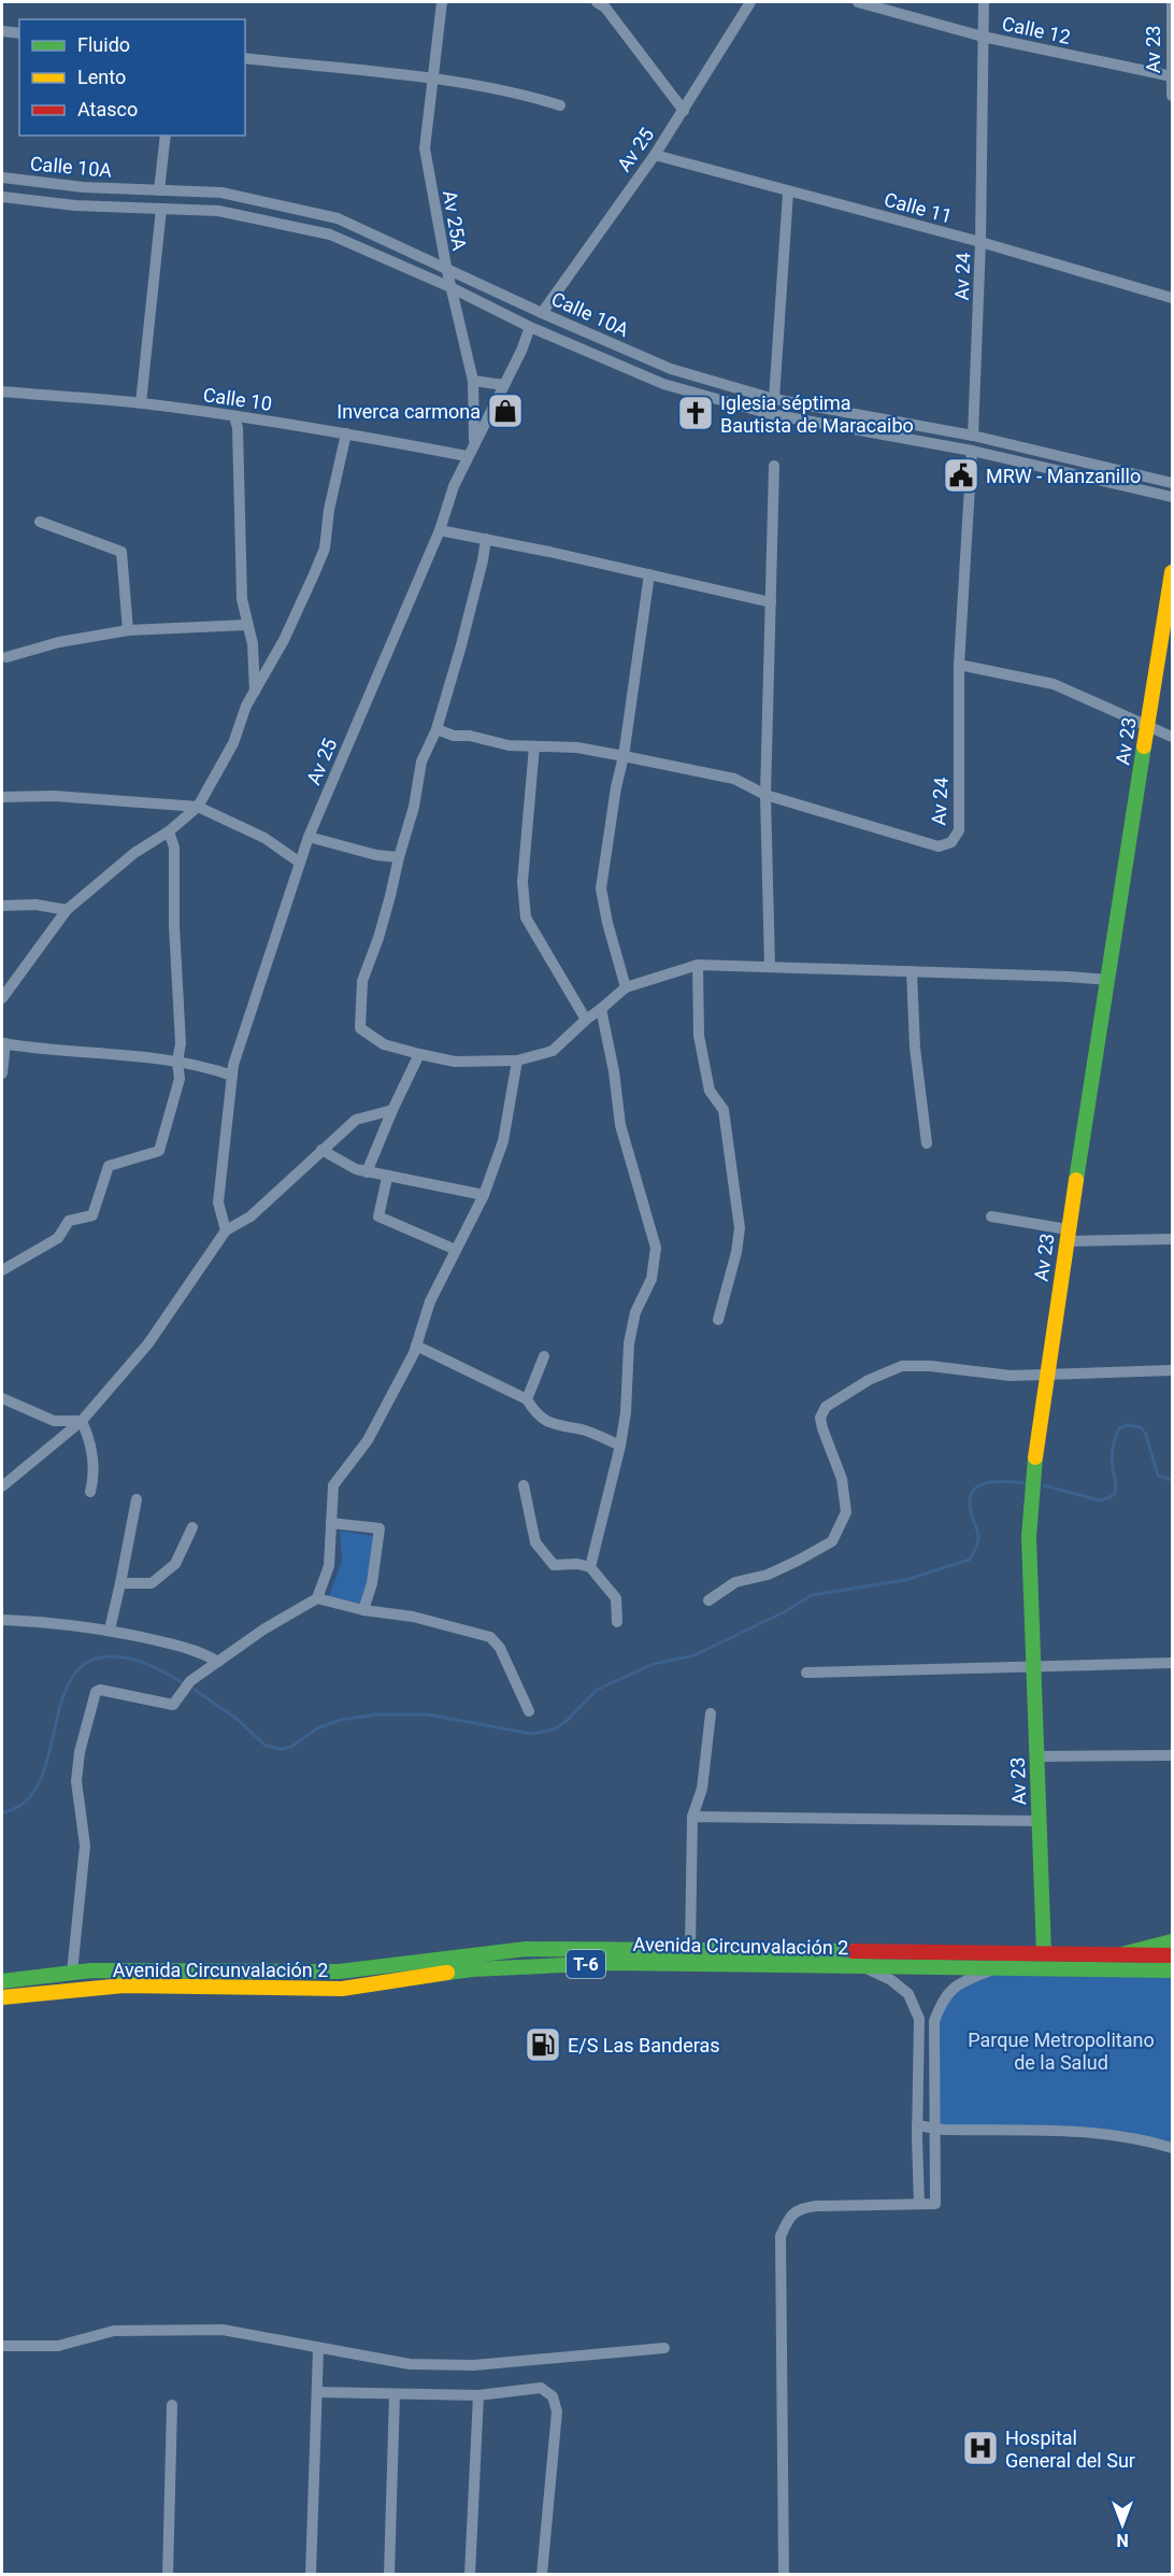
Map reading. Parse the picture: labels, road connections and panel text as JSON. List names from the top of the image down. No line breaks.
{"streets":{"main road":["Av 23","Avenida Circunvalación 2","T-6"],"street":["Calle 12","Av 25","Calle 10A","Calle 11","Av 25A","Av 24","Calle 10"]},"crossings":[["Calle 12","Av 23"],["Calle 12","Av 24"],["Av 23","Avenida Circunvalación 2"],["Av 25","Calle 10A"],["Av 25","Calle 11"],["Av 25","Av 25A"],["Av 25","Calle 10"],["Calle 10A","Av 25A"],["Calle 10A","Av 24"],["Calle 11","Av 24"]],"parks":["Parque Metropolitano de la Salud"],"places":{"shop":["Inverca carmona"],"church":["Iglesia séptima Bautista de Maracaibo"],"public building":["MRW - Manzanillo"],"fuel station":["E/S Las Banderas"],"hospital":["Hospital General del Sur"]},"legend":["Fluido","Lento","Atasco"],"north":"bottom"}
